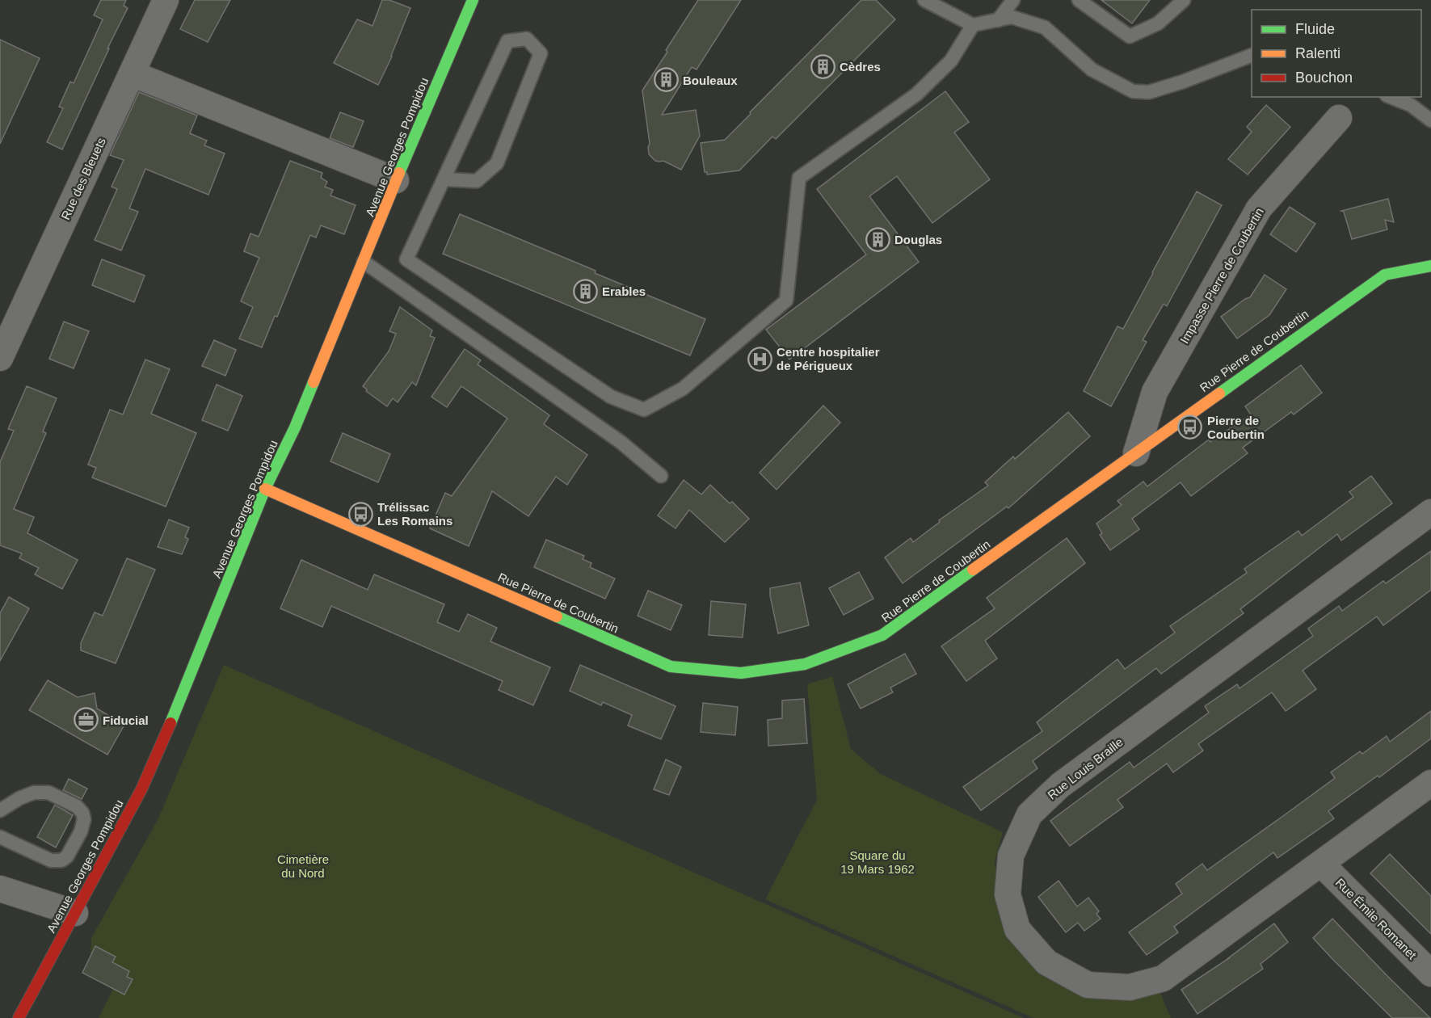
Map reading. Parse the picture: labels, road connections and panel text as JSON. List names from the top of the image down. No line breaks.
{"streets":{"street":["Avenue Georges Pompidou","Rue des Bleuets","Impasse Pierre de Coubertin","Rue Pierre de Coubertin","Rue Louis Braille","Rue Émile Romanet"]},"crossings":[["Avenue Georges Pompidou","Rue Pierre de Coubertin"],["Impasse Pierre de Coubertin","Rue Pierre de Coubertin"],["Rue Louis Braille","Rue Émile Romanet"]],"parks":["Square du 19 Mars 1962","Cimetière du Nord"],"places":{"building":["Cèdres","Bouleaux","Douglas","Erables"],"hospital":["Centre hospitalier de Périgueux"],"bus stop":["Pierre de Coubertin","Trélissac Les Romains"],"office":["Fiducial"]},"legend":["Fluide","Ralenti","Bouchon"]}
